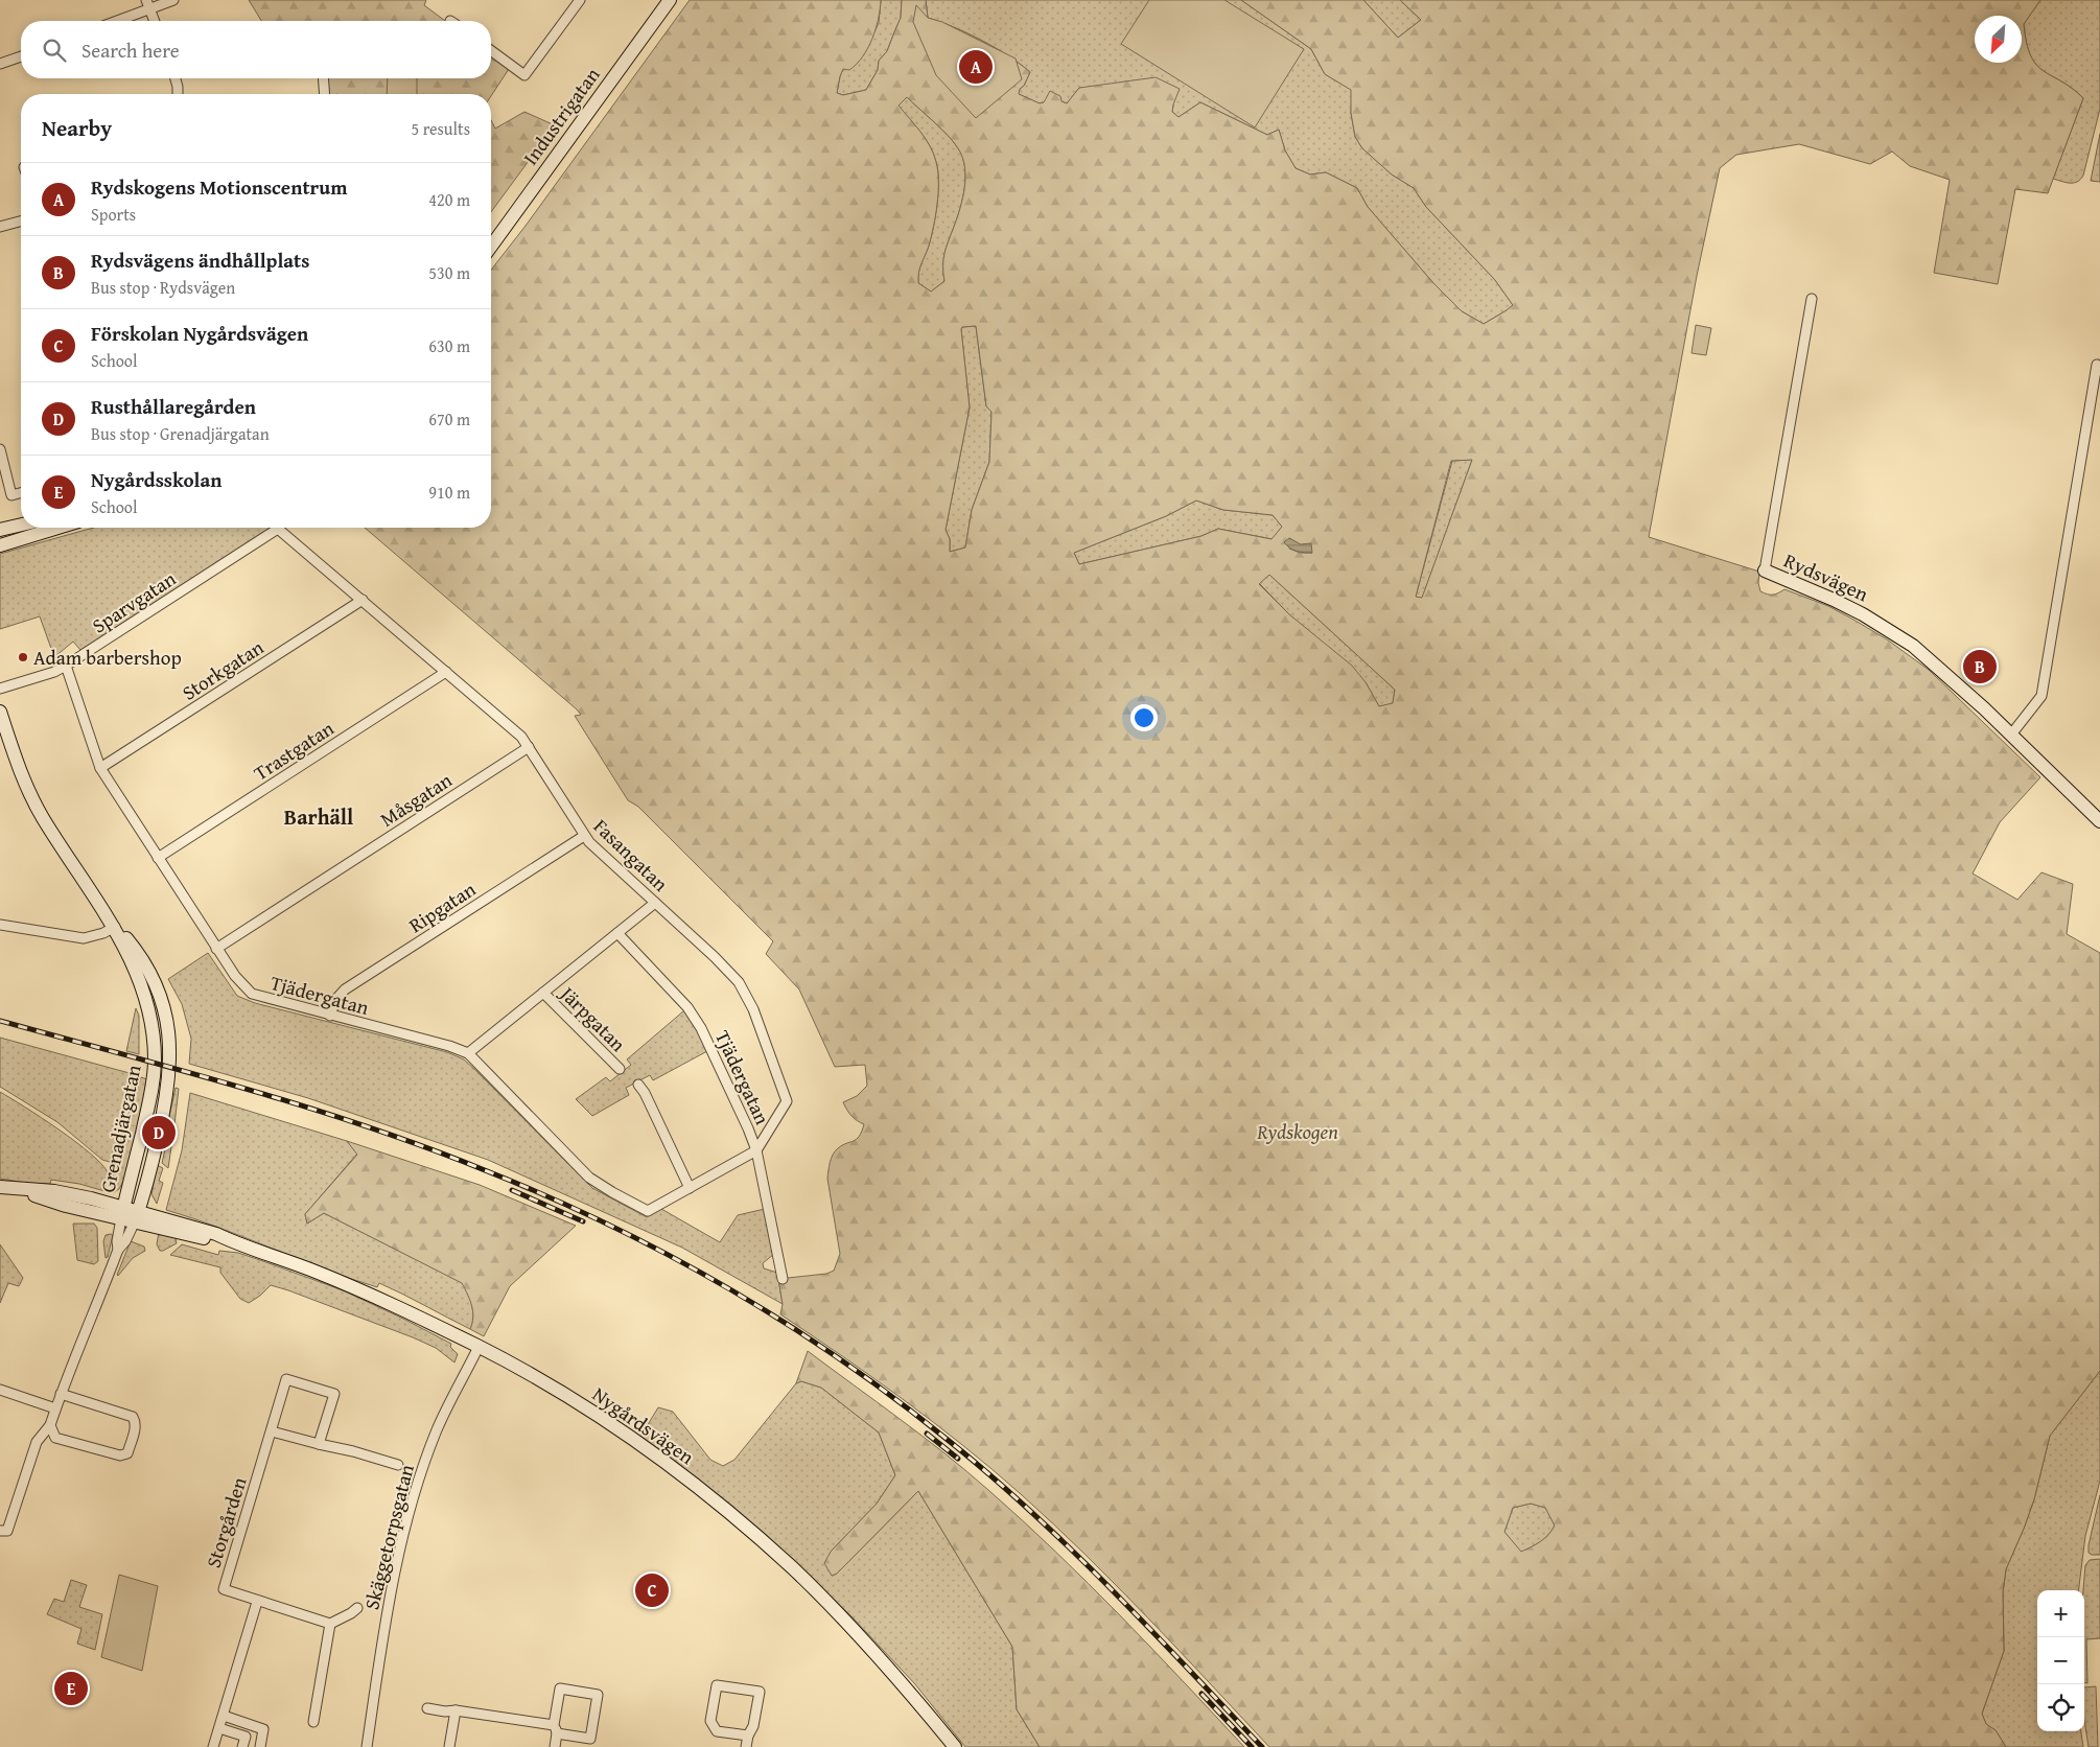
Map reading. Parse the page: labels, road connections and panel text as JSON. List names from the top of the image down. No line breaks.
{"streets":{"street":["Industrigatan","Rydsvägen","Sparvgatan","Storkgatan","Trastgatan","Måsgatan","Fasangatan","Ripgatan","Tjädergatan","Järpgatan","Grenadjärgatan","Nygårdsvägen","Storgården","Skäggetorpsgatan"]},"crossings":[["Sparvgatan","Fasangatan"],["Sparvgatan","Tjädergatan"],["Storkgatan","Fasangatan"],["Storkgatan","Tjädergatan"],["Trastgatan","Fasangatan"],["Trastgatan","Tjädergatan"],["Måsgatan","Fasangatan"],["Måsgatan","Tjädergatan"],["Fasangatan","Ripgatan"],["Fasangatan","Tjädergatan"],["Fasangatan","Järpgatan"],["Ripgatan","Tjädergatan"],["Tjädergatan","Järpgatan"],["Grenadjärgatan","Nygårdsvägen"],["Nygårdsvägen","Skäggetorpsgatan"]],"districts":["Barhäll"],"parks":["Rydskogen"],"places":["Adam barbershop"],"north":"bottom left","page":{"search":"Search here","pins":["A","B","D","C","E"],"heading":["Nearby","5 results"],"list":[{"mark":"A","name":"Rydskogens Motionscentrum","note":"Sports","value":"420 m"},{"mark":"B","name":"Rydsvägens ändhållplats","note":"Bus stop · Rydsvägen","value":"530 m"},{"mark":"C","name":"Förskolan Nygårdsvägen","note":"School","value":"630 m"},{"mark":"D","name":"Rusthållaregården","note":"Bus stop · Grenadjärgatan","value":"670 m"},{"mark":"E","name":"Nygårdsskolan","note":"School","value":"910 m"}],"map_buttons":["+","−"]}}
